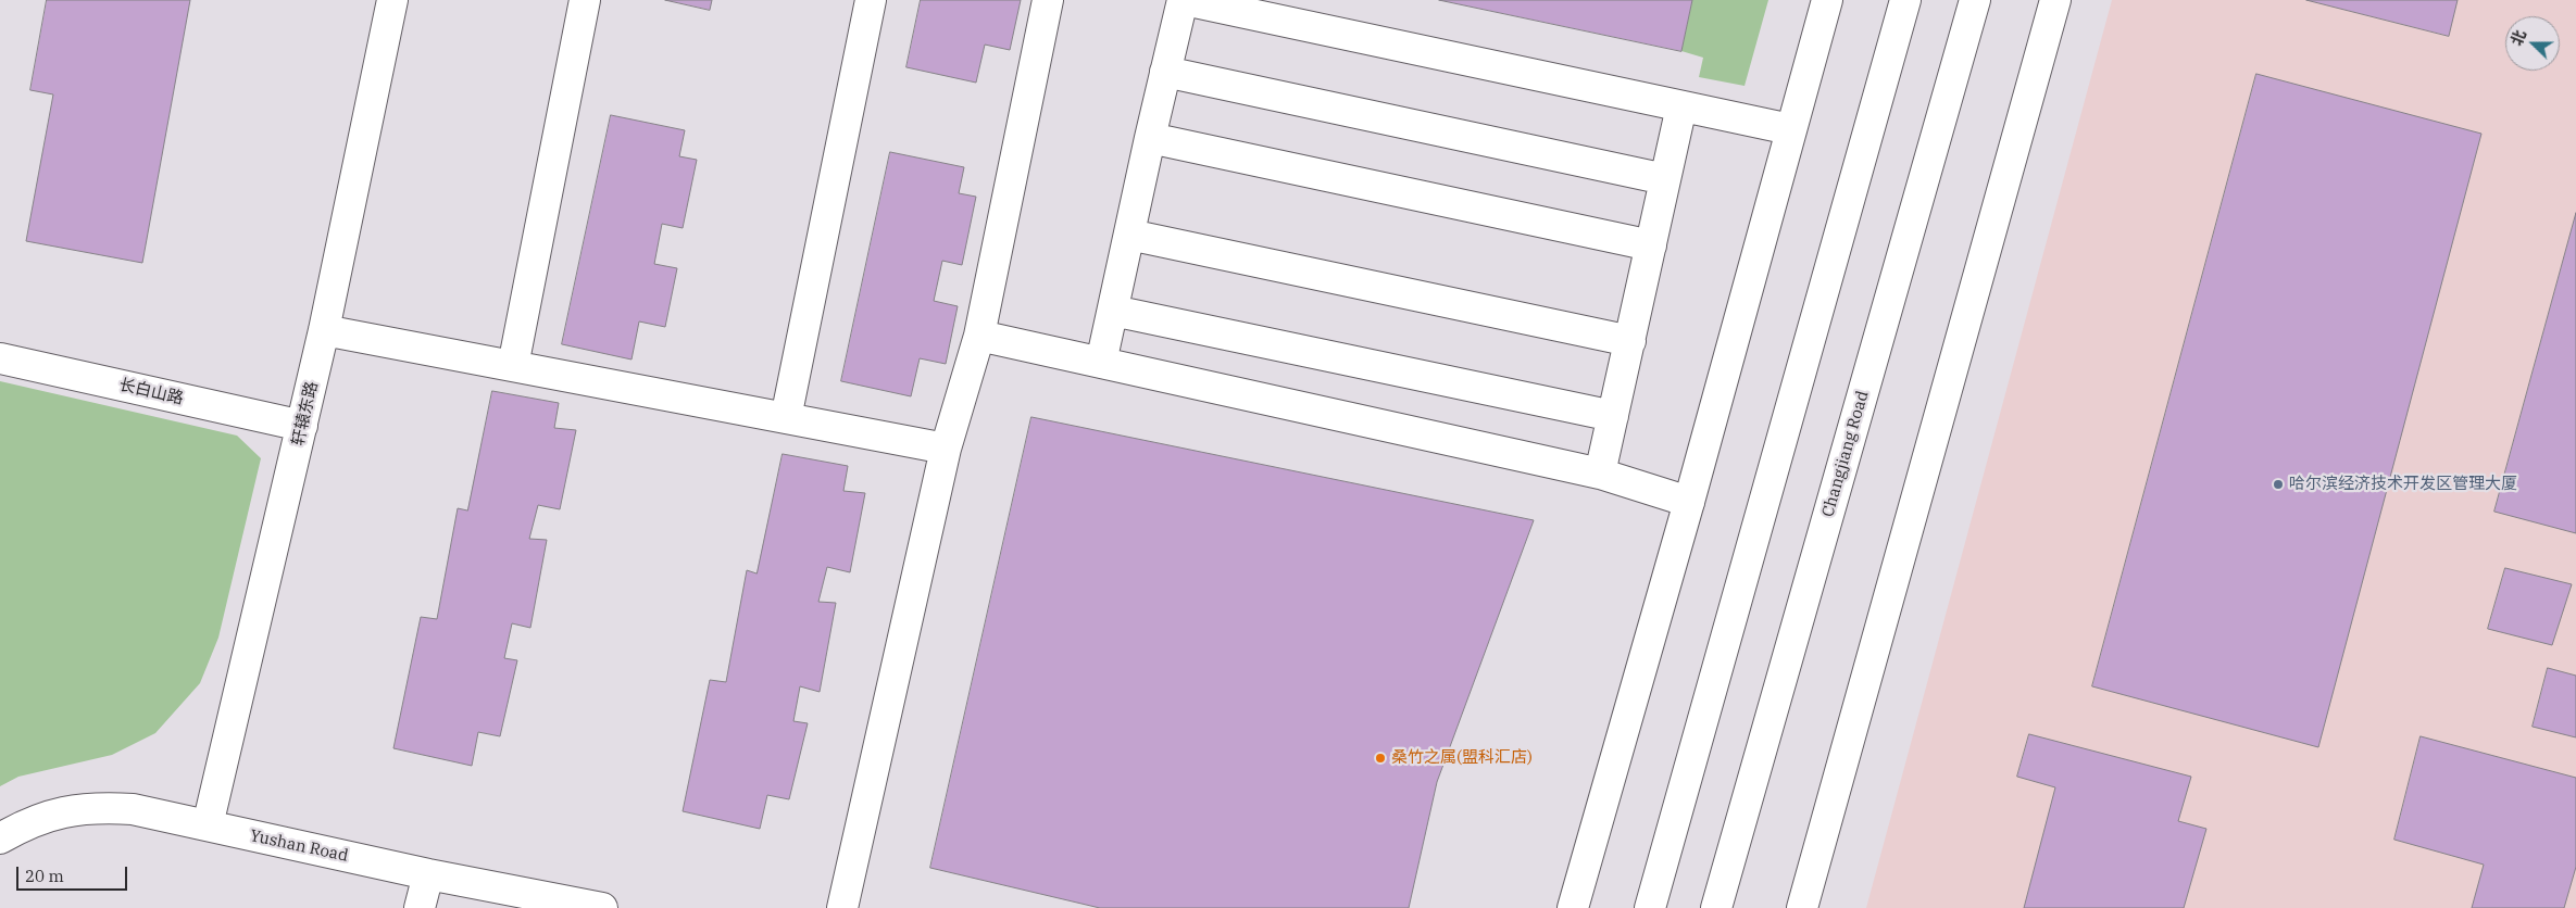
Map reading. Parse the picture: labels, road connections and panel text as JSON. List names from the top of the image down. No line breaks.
{"streets":{"main road":["长白山路","轩辕东路","Changjiang Road","Yushan Road"]},"crossings":[["长白山路","轩辕东路"],["轩辕东路","Yushan Road"]],"places":["哈尔滨经济技术开发区管理大厦","桑竹之属(盟科汇店)"],"scale_bar":"20 m","north":"left"}
